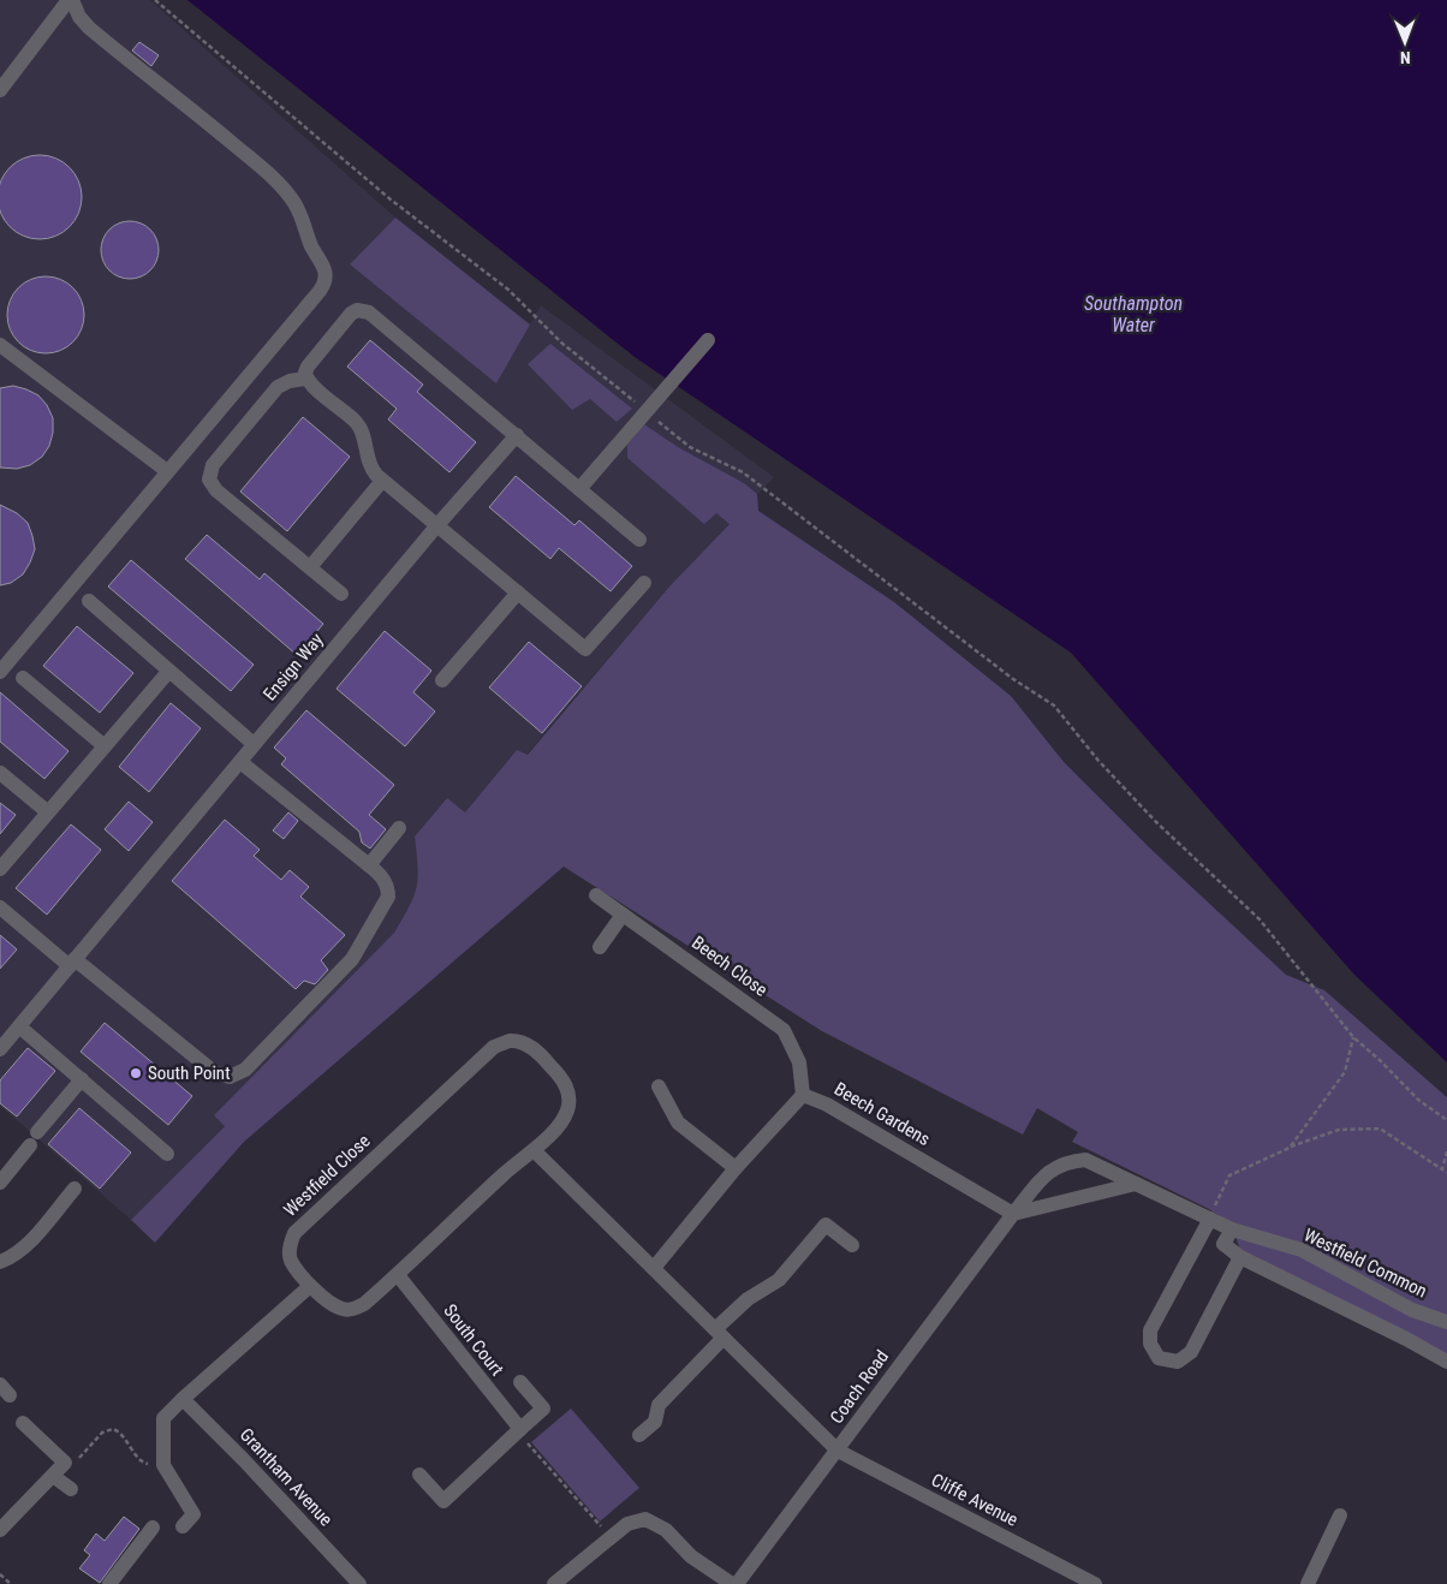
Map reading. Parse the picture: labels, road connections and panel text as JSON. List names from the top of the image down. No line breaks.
{"streets":{"street":["Ensign Way","Beech Close","Beech Gardens","Westfield Close","Westfield Common","South Court","Coach Road","Grantham Avenue","Cliffe Avenue"]},"crossings":[["Beech Close","Beech Gardens"],["Beech Gardens","Coach Road"],["Westfield Close","South Court"],["Westfield Common","Coach Road"],["Coach Road","Cliffe Avenue"]],"water":["Southampton Water"],"places":["South Point"],"north":"bottom"}
